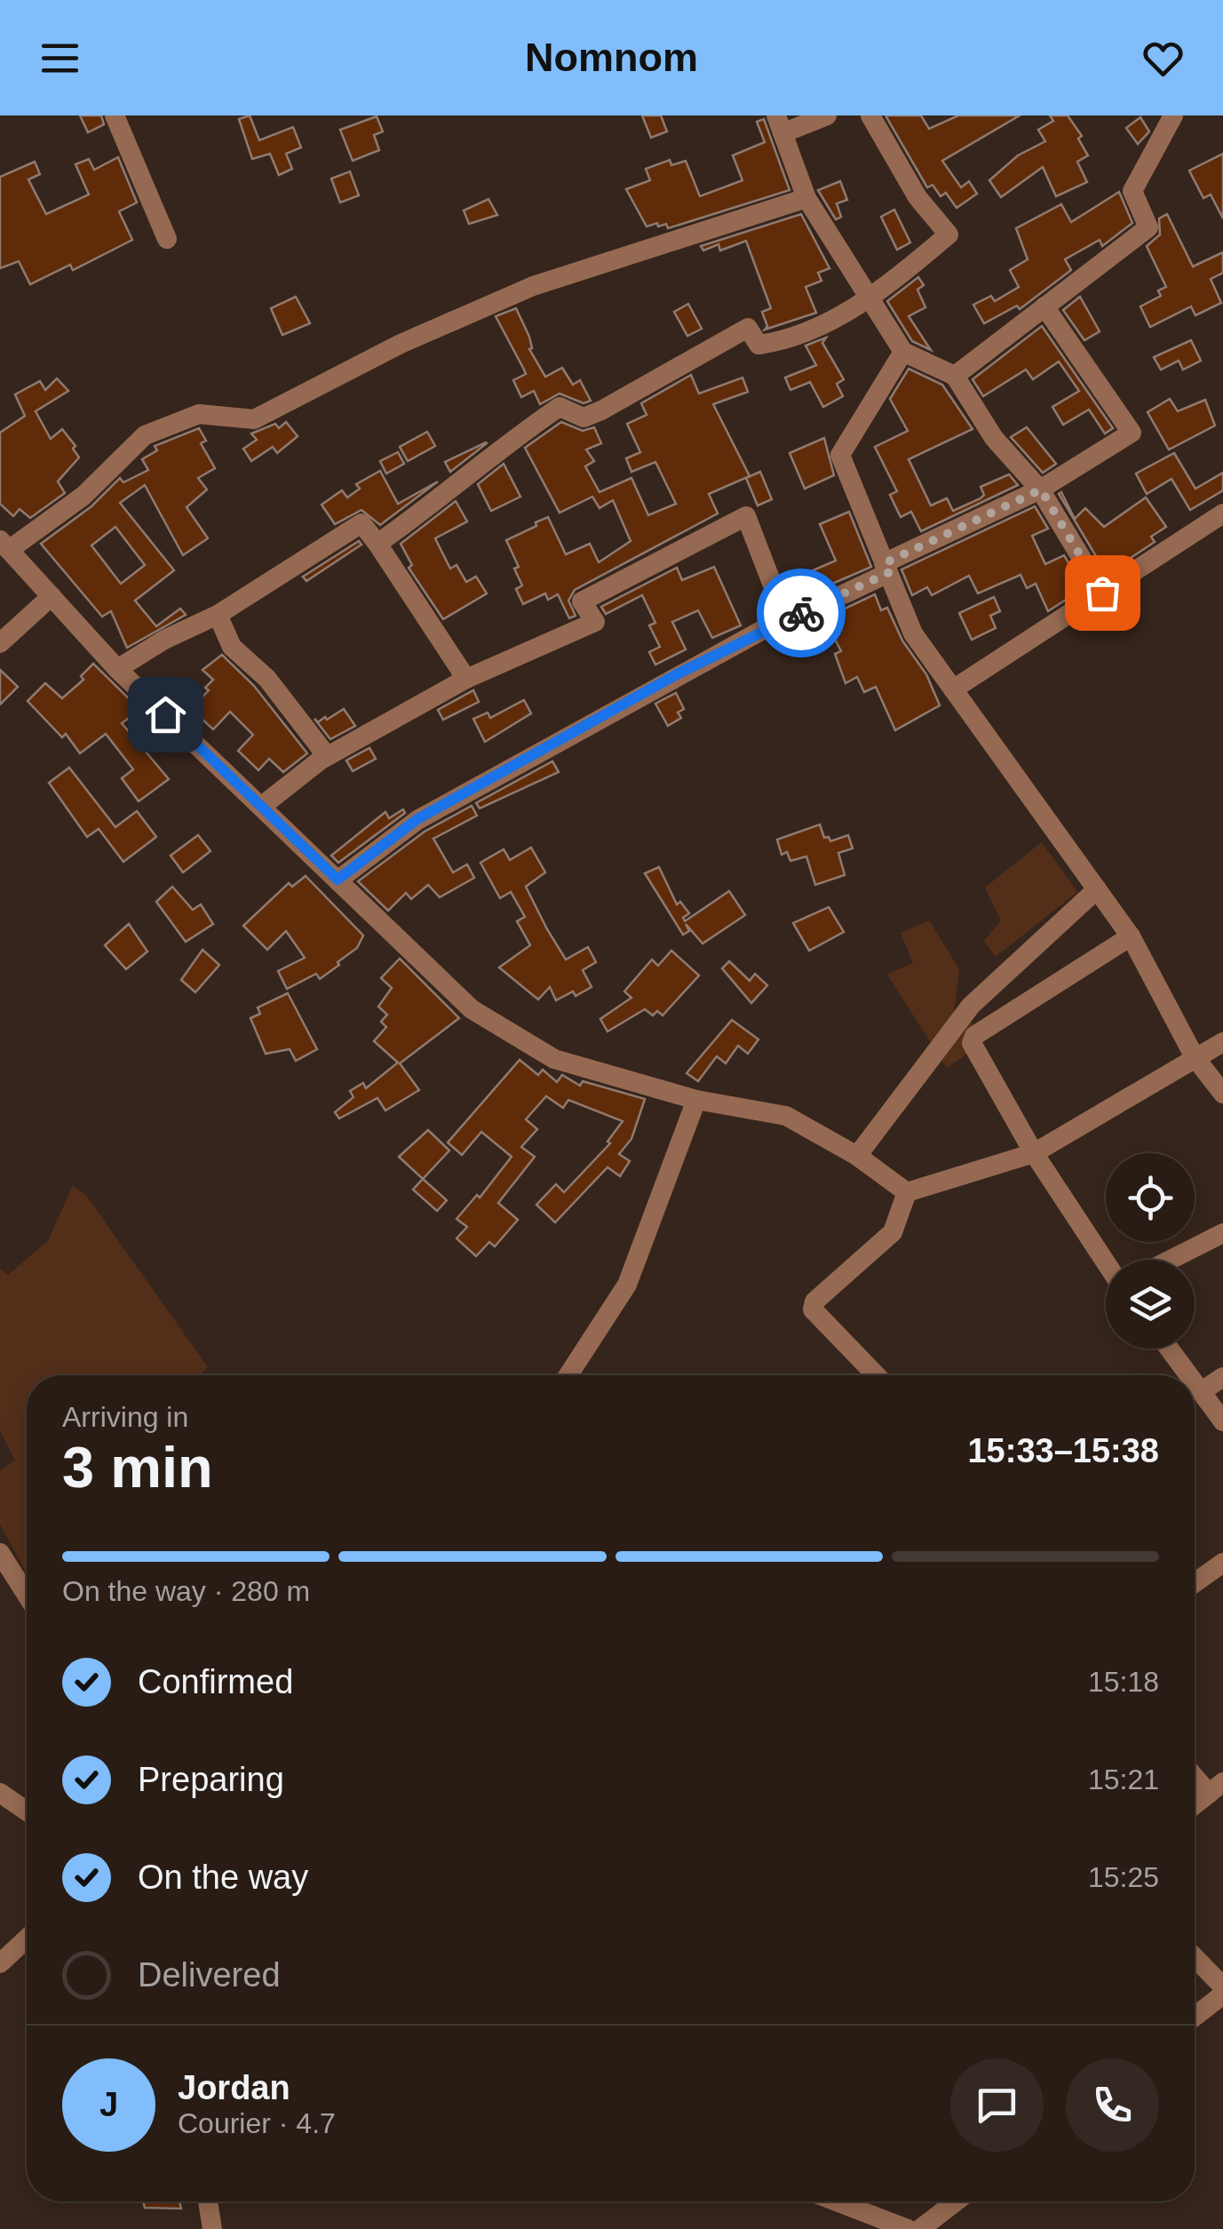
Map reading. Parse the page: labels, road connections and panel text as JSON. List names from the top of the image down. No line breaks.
{"page":{"header":"Nomnom","heading":["3 min","Arriving in","15:33–15:38"],"panel":["Jordan","Courier · 4.7"],"bar":"On the way · 280 m","list":[["Confirmed","15:18"],["Preparing","15:21"],["On the way","15:25"],"Delivered"],"round":"J"}}
